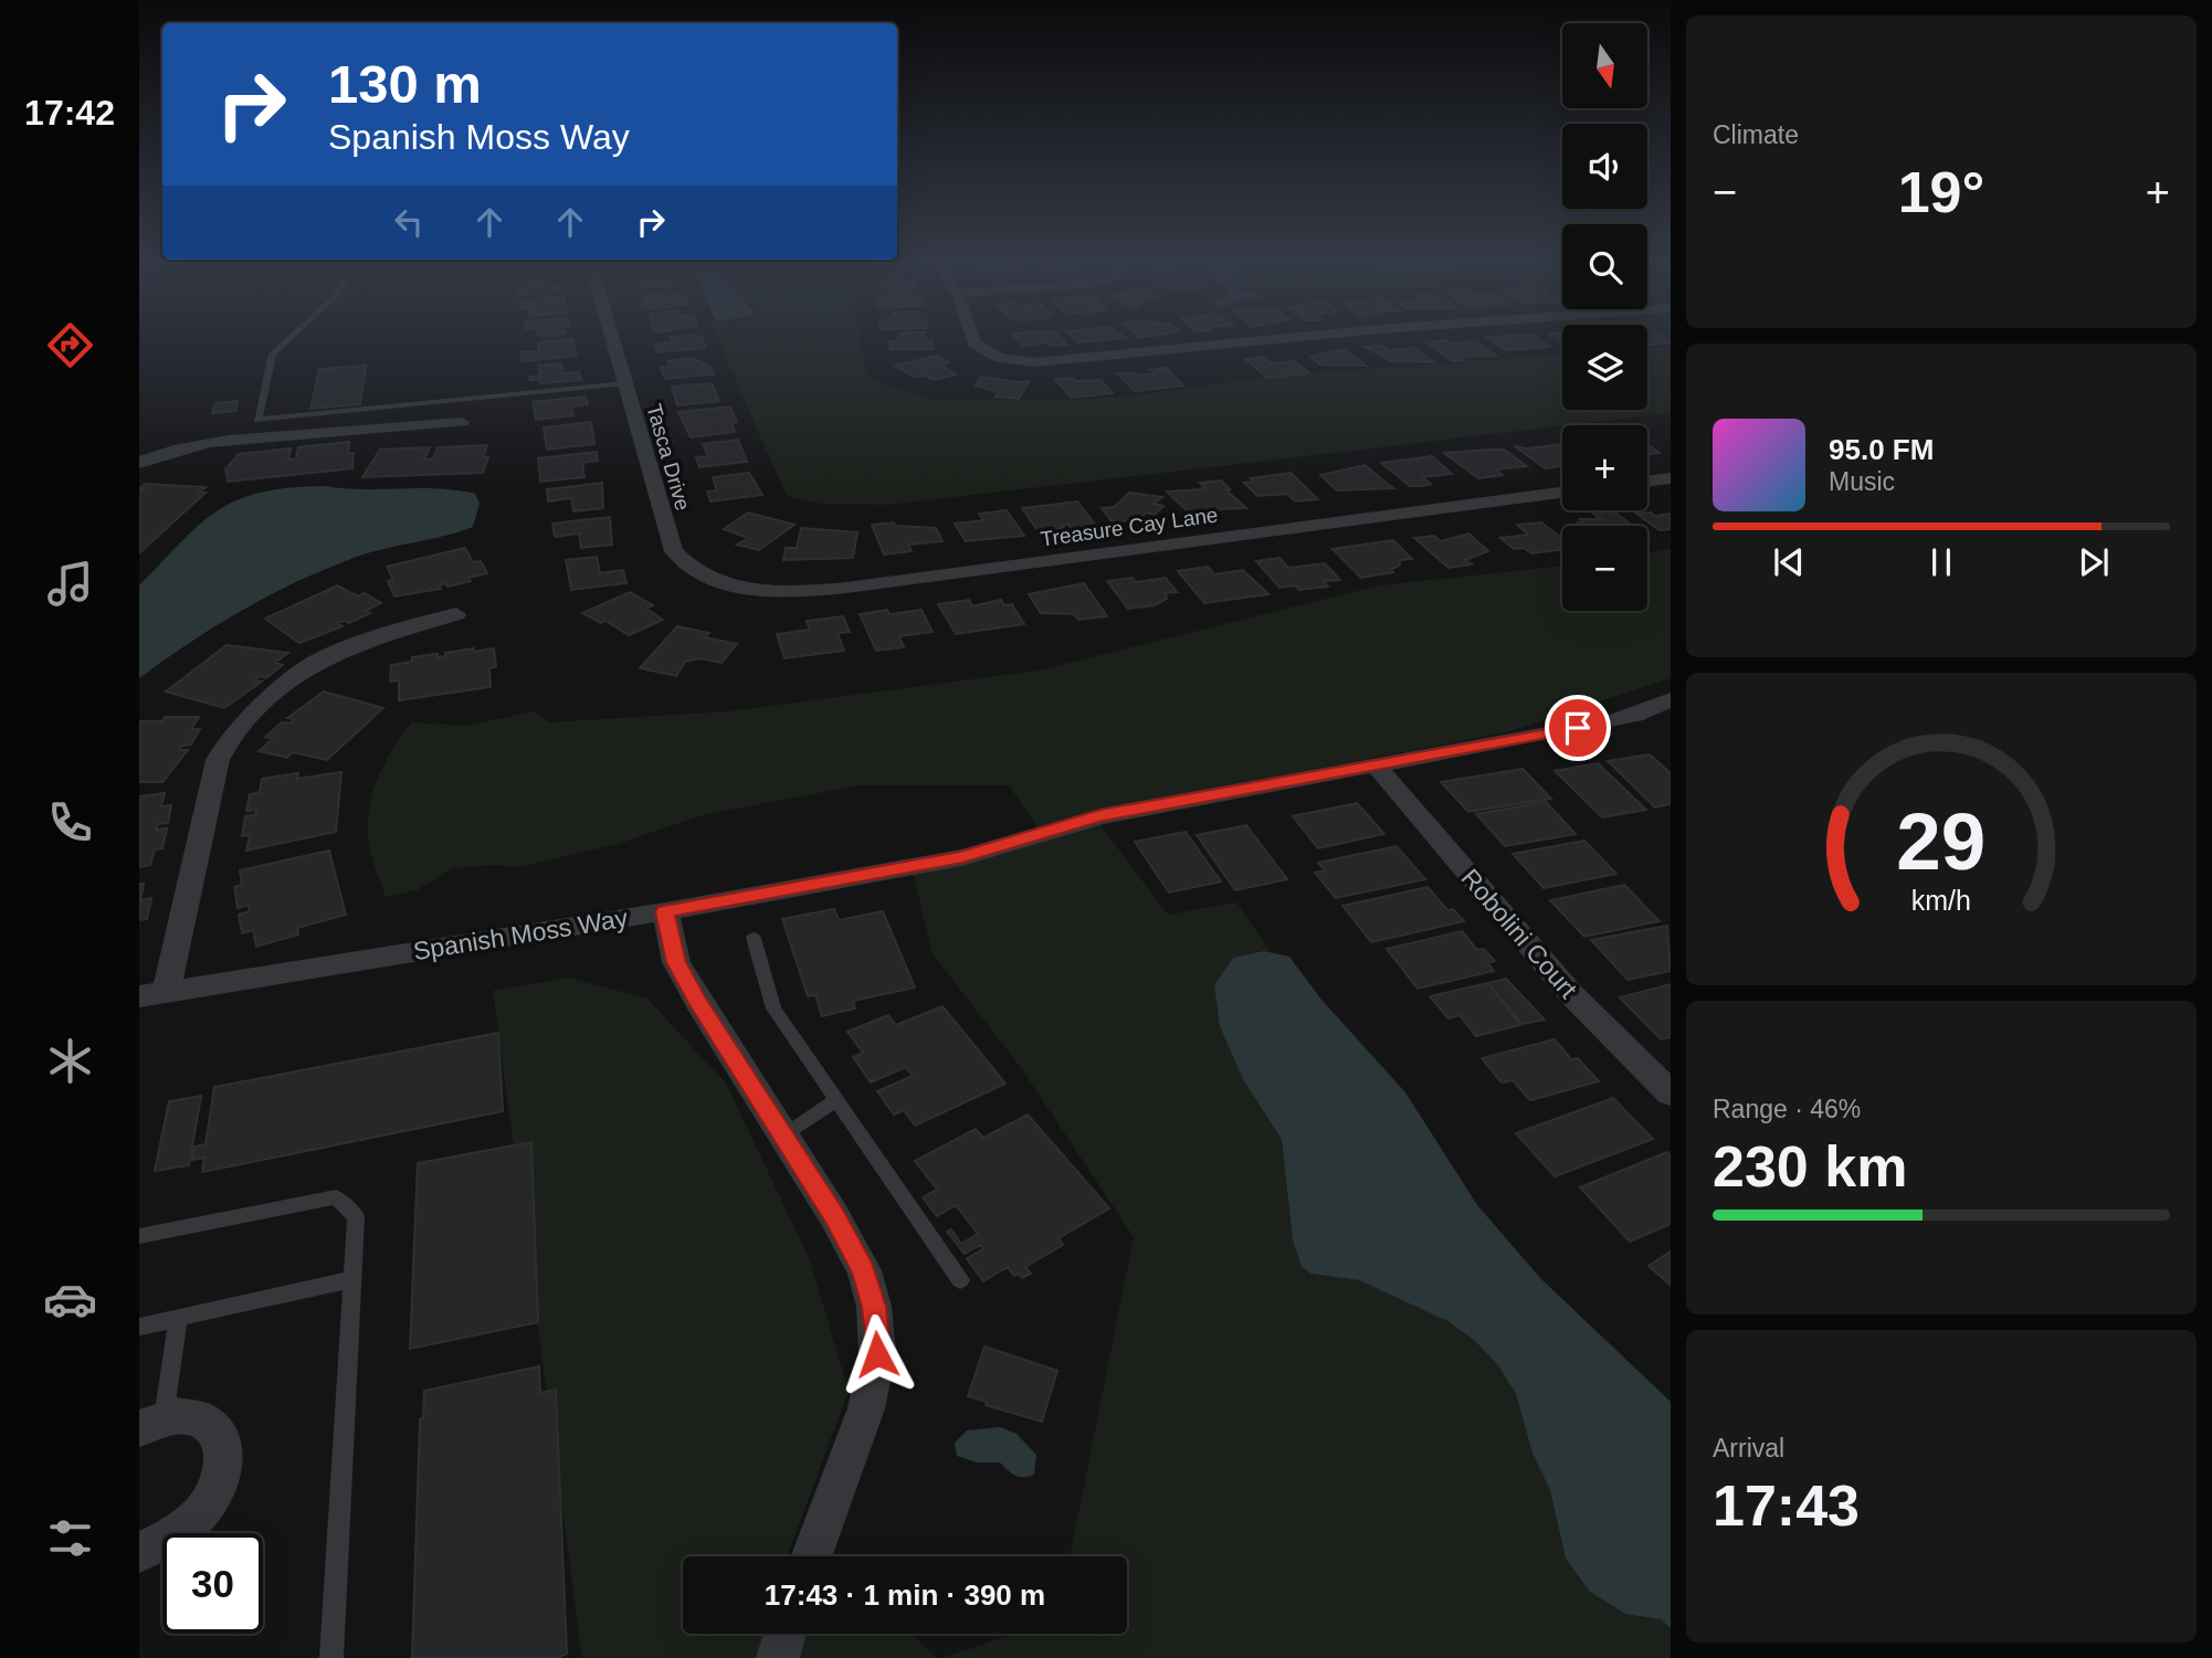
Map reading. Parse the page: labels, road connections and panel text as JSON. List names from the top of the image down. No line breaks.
{"streets":{"street":["Tasca Drive","Treasure Cay Lane","Robolini Court","Spanish Moss Way"]},"crossings":[["Tasca Drive","Treasure Cay Lane"],["Robolini Court","Spanish Moss Way"]],"north":"bottom","page":{"tabs":"17:42","tile":["Climate",["Range · 46%","230 km"],["Arrival","17:43"]],"map_buttons":["+","−"],"turn":["130 m","Spanish Moss Way"],"heat":["−","19°","+"],"song":["95.0 FM","Music"],"limit":"30","trip":"17:43 · 1 min · 390 m","gauge":["29","km/h"]}}
